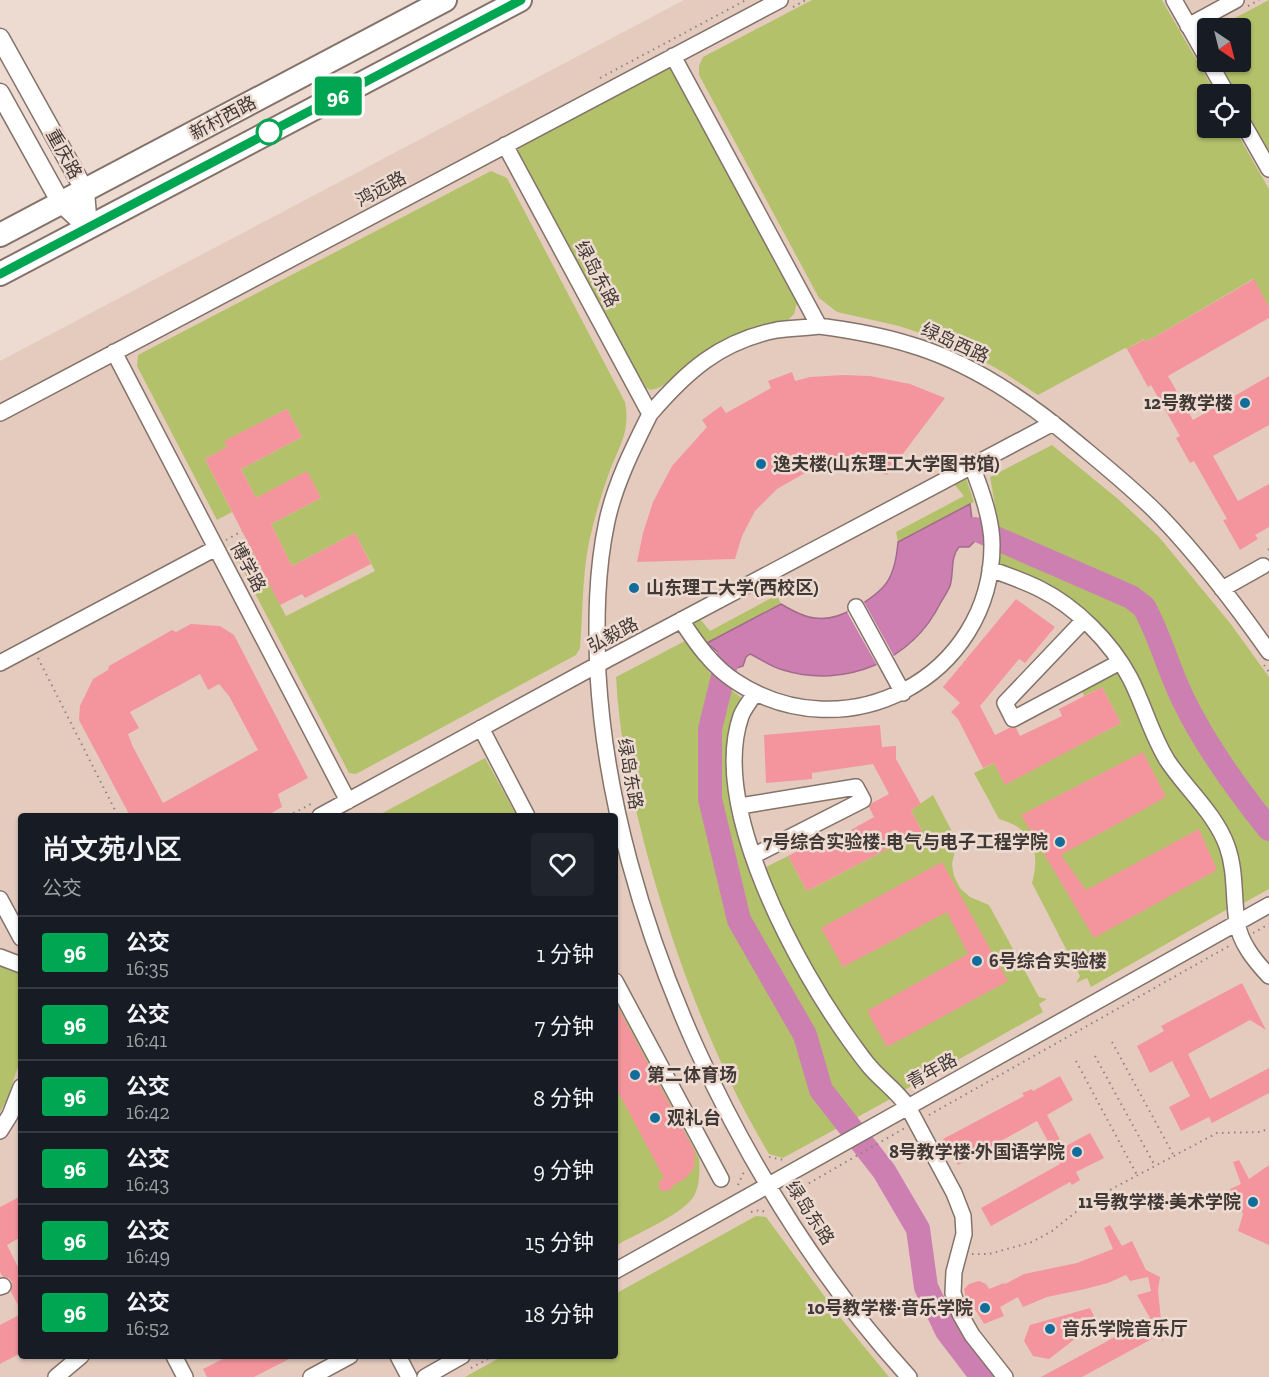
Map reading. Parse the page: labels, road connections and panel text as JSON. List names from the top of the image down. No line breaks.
{"streets":{"main road":["新村西路"],"street":["重庆路","鸿远路","绿岛东路","绿岛西路","博学路","弘毅路","青年路"]},"crossings":[["新村西路","重庆路"],["鸿远路","绿岛东路"],["鸿远路","博学路"],["绿岛东路","绿岛西路"],["绿岛东路","弘毅路"],["绿岛东路","青年路"],["绿岛西路","弘毅路"],["博学路","弘毅路"]],"places":["12号教学楼","逸夫楼(山东理工大学图书馆)","山东理工大学(西校区)","7号综合实验楼-电气与电子工程学院","6号综合实验楼","第二体育场","观礼台","8号教学楼·外国语学院","11号教学楼·美术学院","10号教学楼·音乐学院","音乐学院音乐厅"],"lines":["bus line 96"],"north":"bottom right","page":{"on_map":"96","heading":["尚文苑小区","公交"],"list":[{"mark":"96","name":"公交","note":"16:35","value":"1 分钟"},{"mark":"96","name":"公交","note":"16:41","value":"7 分钟"},{"mark":"96","name":"公交","note":"16:42","value":"8 分钟"},{"mark":"96","name":"公交","note":"16:43","value":"9 分钟"},{"mark":"96","name":"公交","note":"16:49","value":"15 分钟"},{"mark":"96","name":"公交","note":"16:52","value":"18 分钟"}]}}
